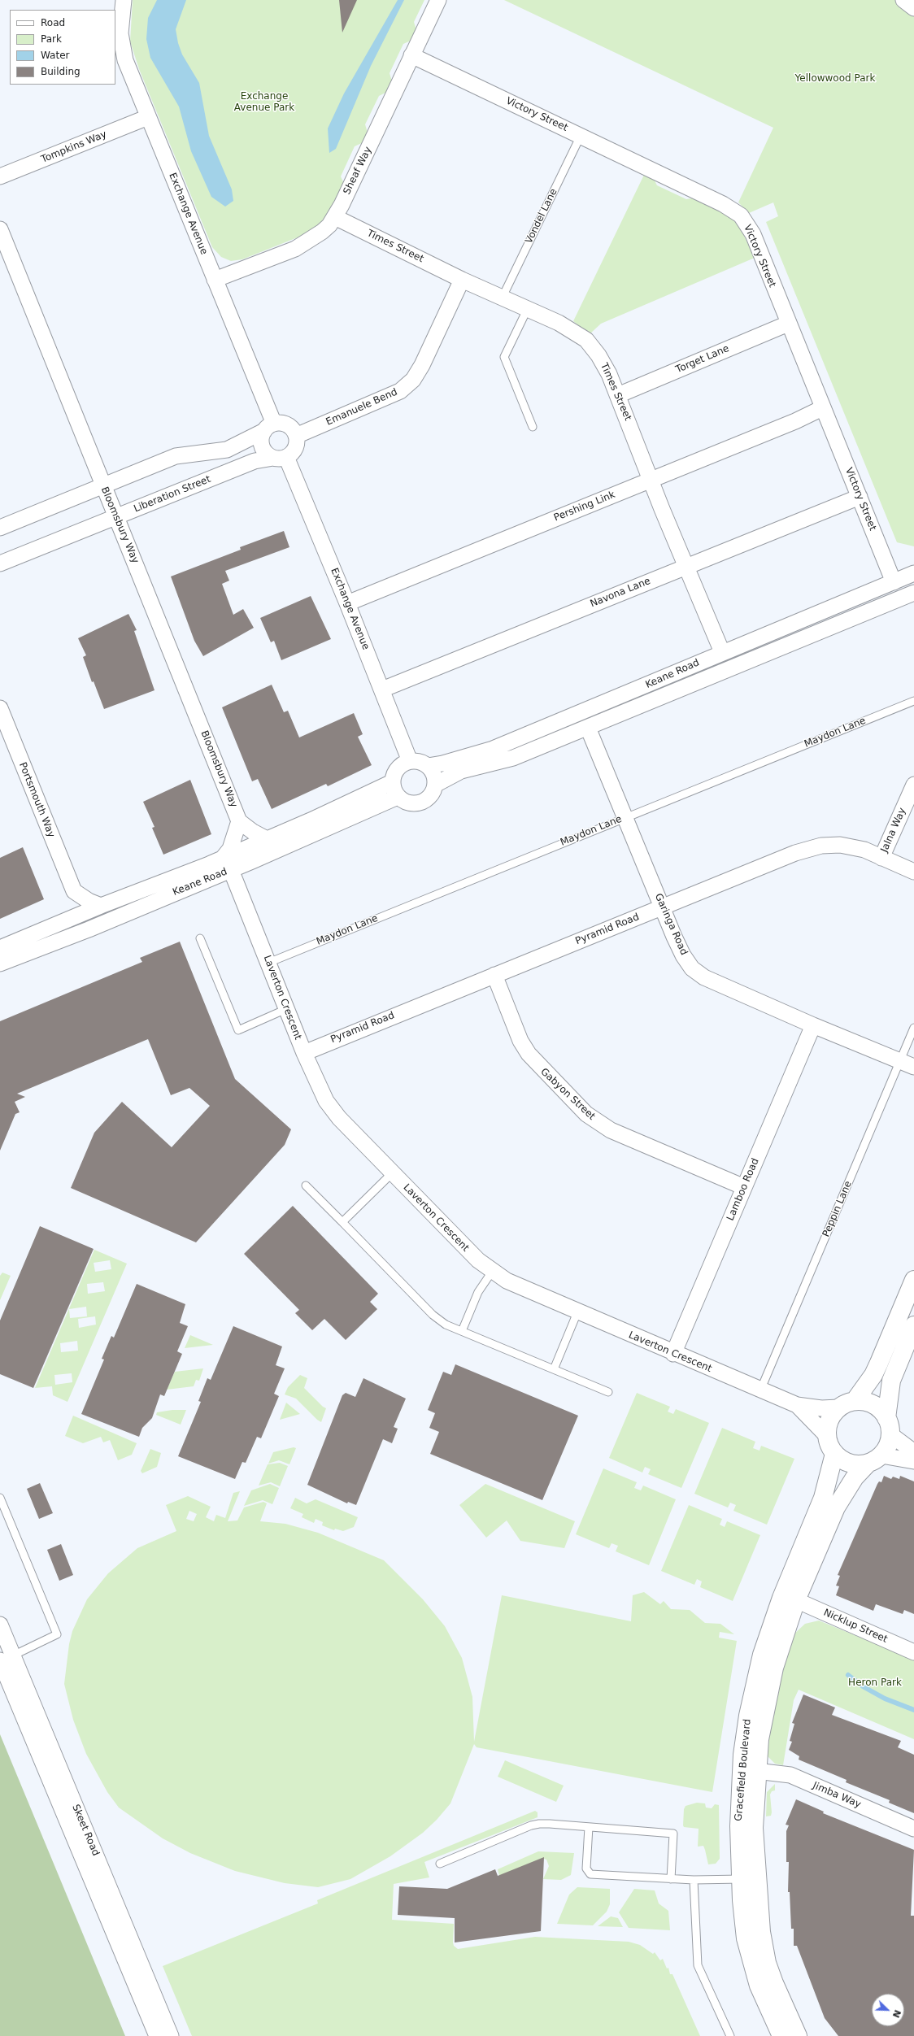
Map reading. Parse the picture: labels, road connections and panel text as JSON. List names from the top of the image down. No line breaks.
{"streets":{"street":["Victory Street","Tompkins Way","Sheaf Way","Exchange Avenue","Times Street","Torget Lane","Emanuele Bend","Liberation Street","Pershing Link","Bloomsbury Way","Navona Lane","Keane Road","Portsmouth Way","Jalna Way","Garinga Road","Pyramid Road","Laverton Crescent","Gabyon Street","Lamboo Road","Nicklup Street","Gracefield Boulevard","Jimba Way","Skeet Road"],"lane":["Vondel Lane","Maydon Lane","Peppin Lane"]},"crossings":[["Victory Street","Sheaf Way"],["Victory Street","Vondel Lane"],["Victory Street","Torget Lane"],["Victory Street","Pershing Link"],["Victory Street","Navona Lane"],["Victory Street","Keane Road"],["Tompkins Way","Exchange Avenue"],["Sheaf Way","Exchange Avenue"],["Sheaf Way","Times Street"],["Exchange Avenue","Emanuele Bend"],["Exchange Avenue","Liberation Street"],["Exchange Avenue","Pershing Link"],["Exchange Avenue","Navona Lane"],["Exchange Avenue","Keane Road"],["Vondel Lane","Times Street"],["Times Street","Torget Lane"],["Times Street","Emanuele Bend"],["Times Street","Pershing Link"],["Times Street","Navona Lane"],["Times Street","Keane Road"],["Emanuele Bend","Liberation Street"],["Liberation Street","Bloomsbury Way"],["Keane Road","Garinga Road"],["Keane Road","Laverton Crescent"],["Maydon Lane","Garinga Road"],["Maydon Lane","Laverton Crescent"],["Jalna Way","Pyramid Road"],["Garinga Road","Pyramid Road"],["Garinga Road","Lamboo Road"],["Garinga Road","Peppin Lane"],["Pyramid Road","Laverton Crescent"],["Pyramid Road","Gabyon Street"],["Laverton Crescent","Lamboo Road"],["Laverton Crescent","Peppin Lane"],["Laverton Crescent","Gracefield Boulevard"],["Gabyon Street","Lamboo Road"],["Nicklup Street","Gracefield Boulevard"],["Gracefield Boulevard","Jimba Way"]],"parks":["Yellowwood Park","Exchange Avenue Park","Heron Park"],"legend":["Road","Park","Water","Building"],"north":"bottom right"}
